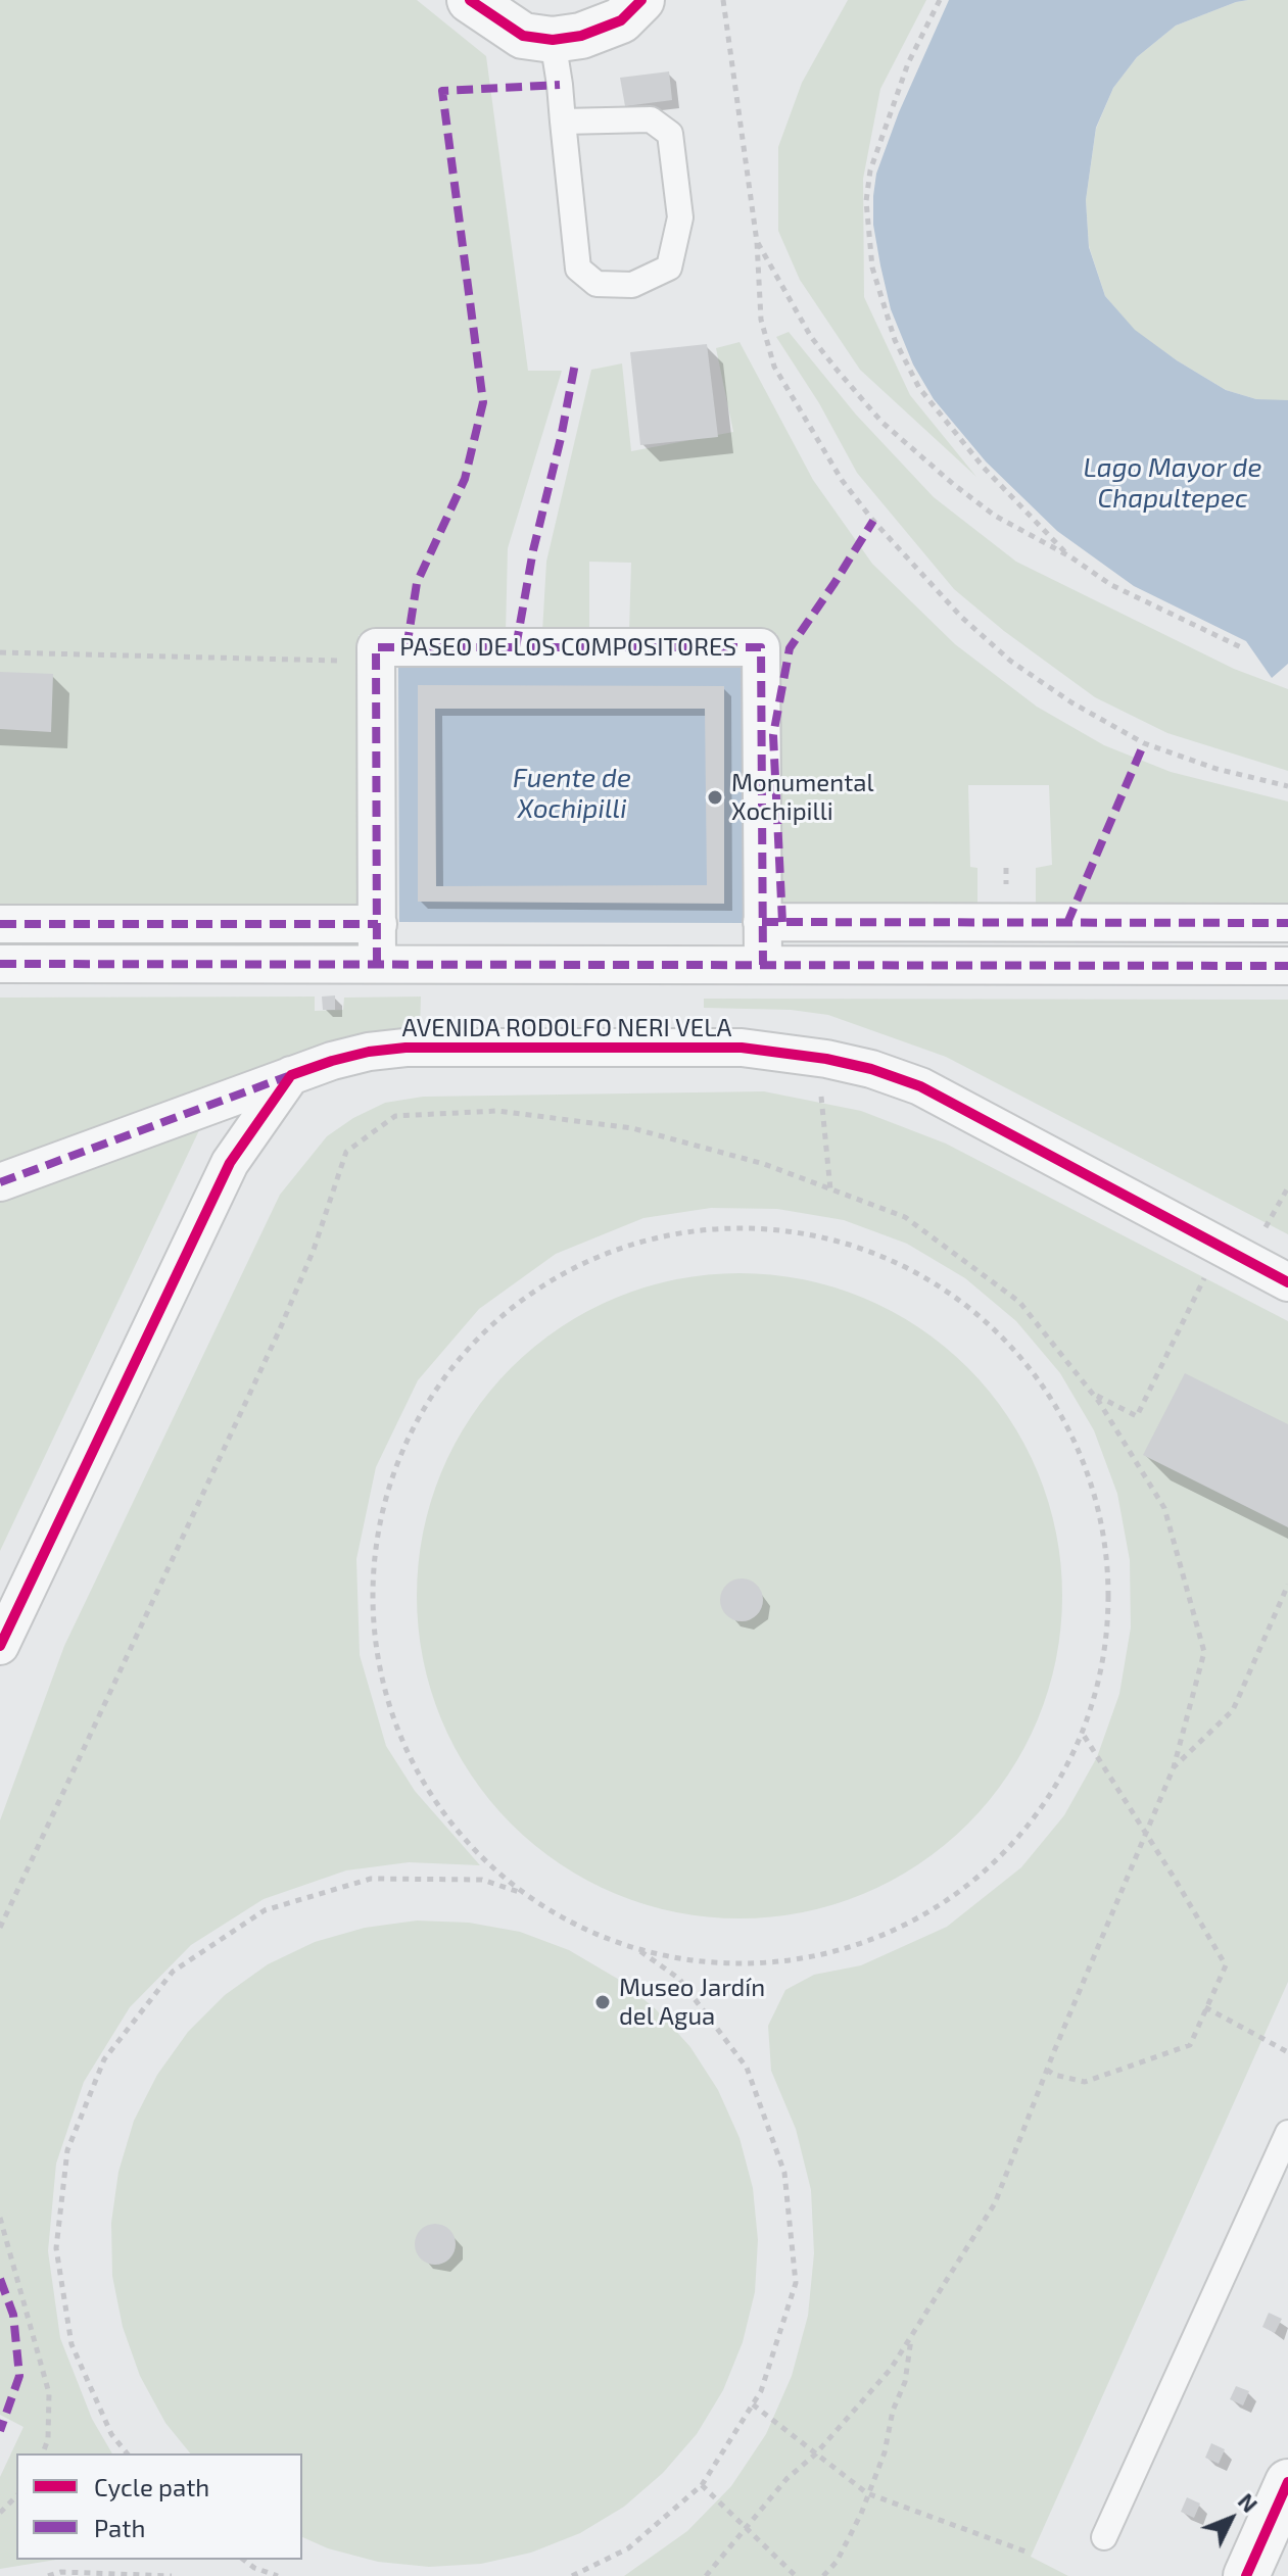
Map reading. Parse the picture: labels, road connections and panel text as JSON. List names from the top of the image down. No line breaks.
{"streets":{"street":["PASEO DE LOS COMPOSITORES","AVENIDA RODOLFO NERI VELA"]},"water":["Lago Mayor de Chapultepec","Fuente de Xochipilli"],"places":["Monumental Xochipilli","Museo Jardín del Agua"],"legend":["Cycle path","Path"],"north":"top right"}
